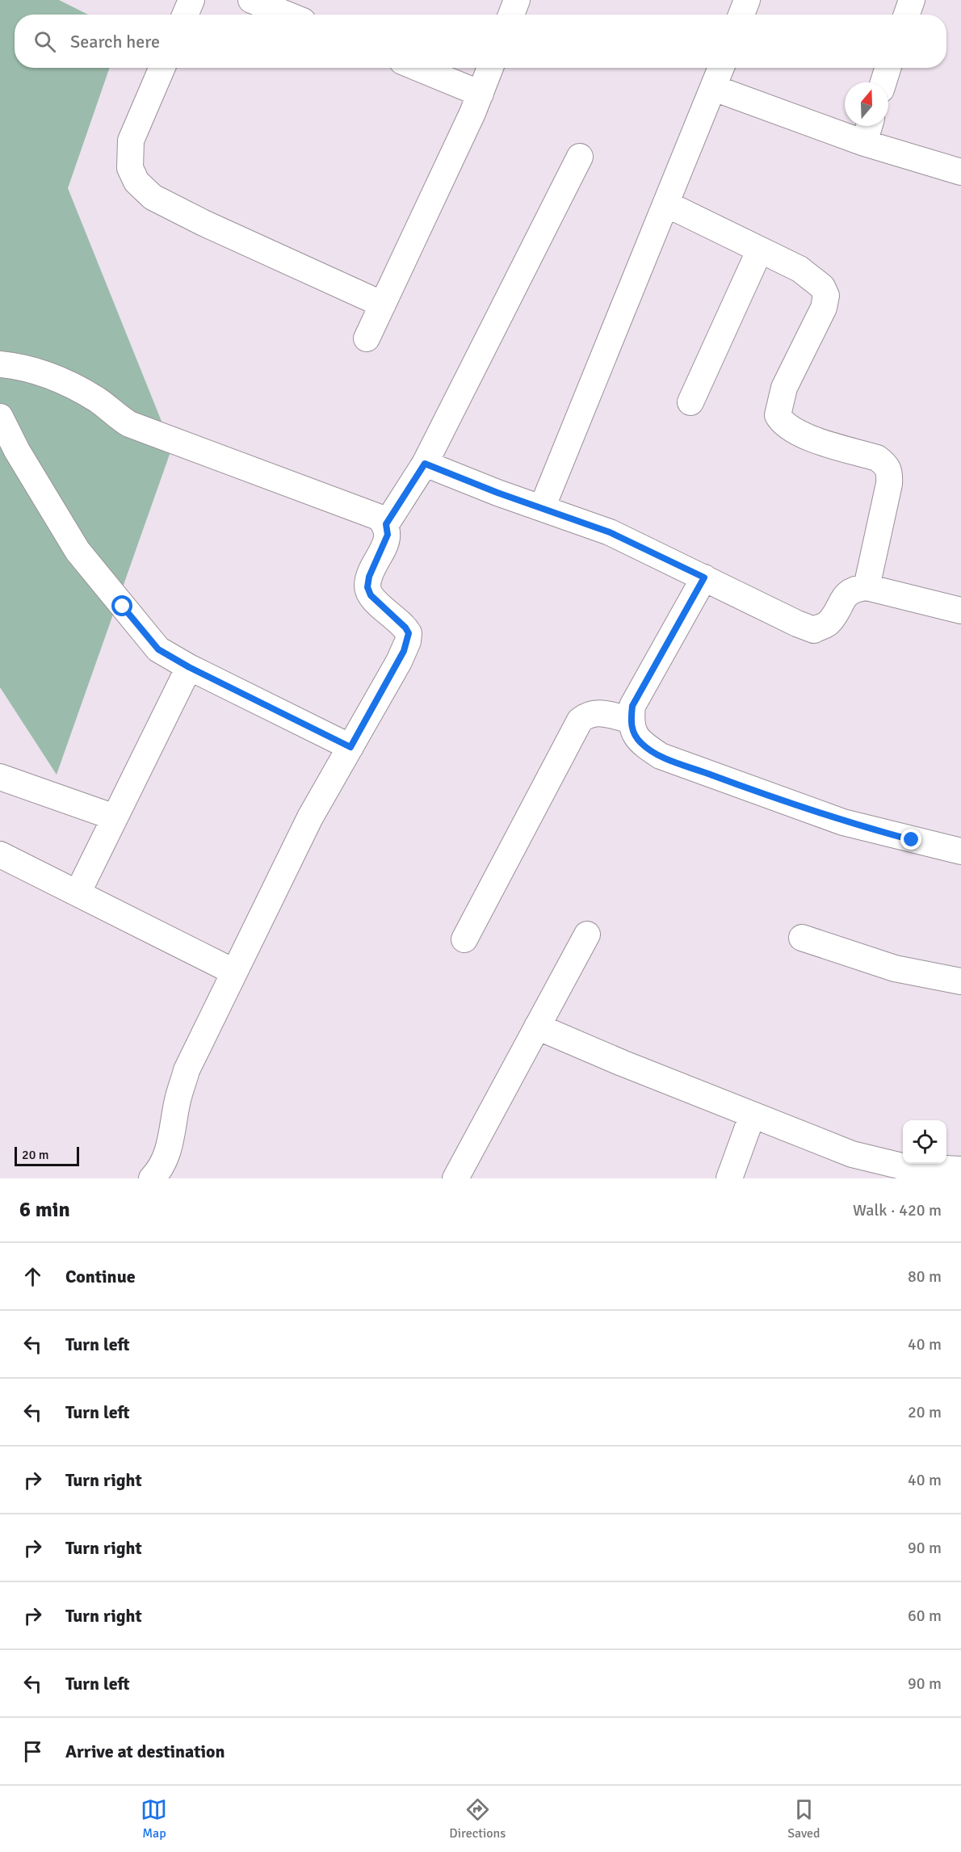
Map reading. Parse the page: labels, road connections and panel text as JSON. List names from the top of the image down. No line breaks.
{"scale_bar":"20 m","north":"top","page":{"search":"Search here","scale":"20 m","heading":["6 min","Walk · 420 m"],"list":[["Continue","80 m"],["Turn left","40 m"],["Turn left","20 m"],["Turn right","40 m"],["Turn right","90 m"],["Turn right","60 m"],["Turn left","90 m"],"Arrive at destination"],"nav":["Map","Directions","Saved"]}}
